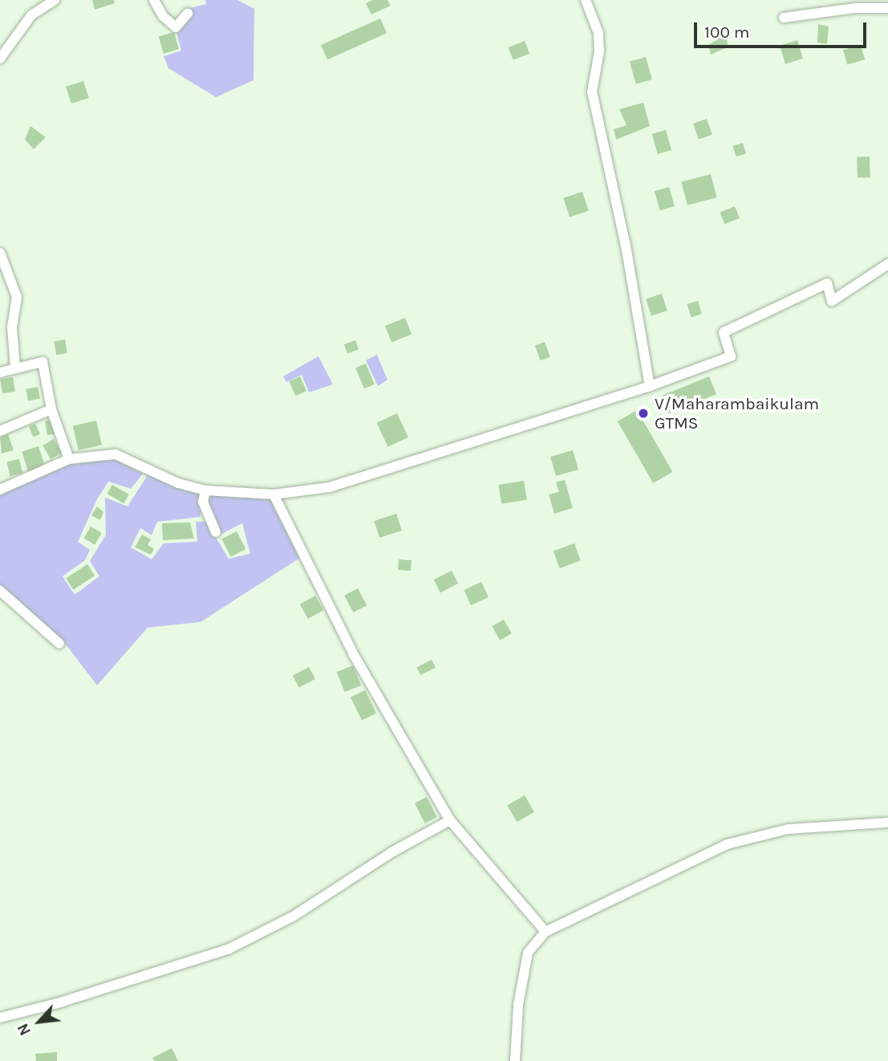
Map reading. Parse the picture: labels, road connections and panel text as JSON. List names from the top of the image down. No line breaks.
{"places":["V/Maharambaikulam GTMS"],"scale_bar":"100 m","north":"bottom left"}
